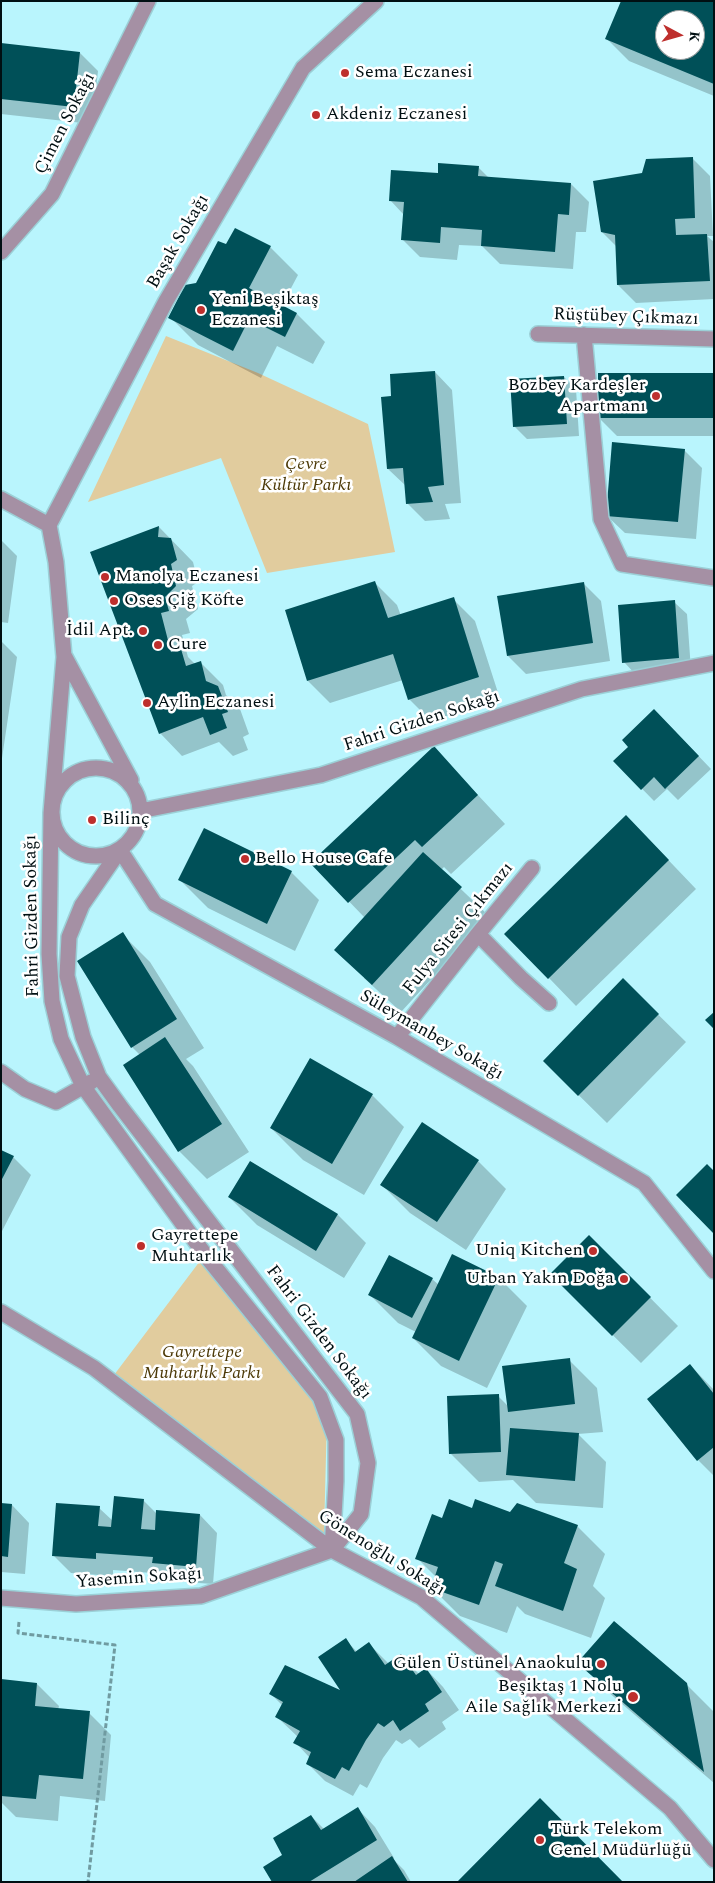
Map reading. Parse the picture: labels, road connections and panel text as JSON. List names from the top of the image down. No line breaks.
{"streets":{"street":["Çimen Sokağı","Başak Sokağı","Rüştübey Çıkmazı","Fahri Gizden Sokağı","Fulya Sitesi Çıkmazı","Süleymanbey Sokağı","Gönenoğlu Sokağı","Yasemin Sokağı"]},"crossings":[["Fahri Gizden Sokağı","Süleymanbey Sokağı"],["Fahri Gizden Sokağı","Gönenoğlu Sokağı"],["Fahri Gizden Sokağı","Yasemin Sokağı"],["Fulya Sitesi Çıkmazı","Süleymanbey Sokağı"],["Gönenoğlu Sokağı","Yasemin Sokağı"]],"parks":["Çevre Kültür Parkı","Gayrettepe Muhtarlık Parkı"],"places":["Sema Eczanesi","Akdeniz Eczanesi","Yeni Beşiktaş Eczanesi","Bozbey Kardeşler Apartmanı","Manolya Eczanesi","Oses Çiğ Köfte","İdil Apt.","Cure","Aylin Eczanesi","Bilinç","Bello House Cafe","Gayrettepe Muhtarlık","Uniq Kitchen","Urban Yakın Doğa","Gülen Üstünel Anaokulu","Beşiktaş 1 Nolu Aile Sağlık Merkezi","Türk Telekom Genel Müdürlüğü"],"north":"right"}
